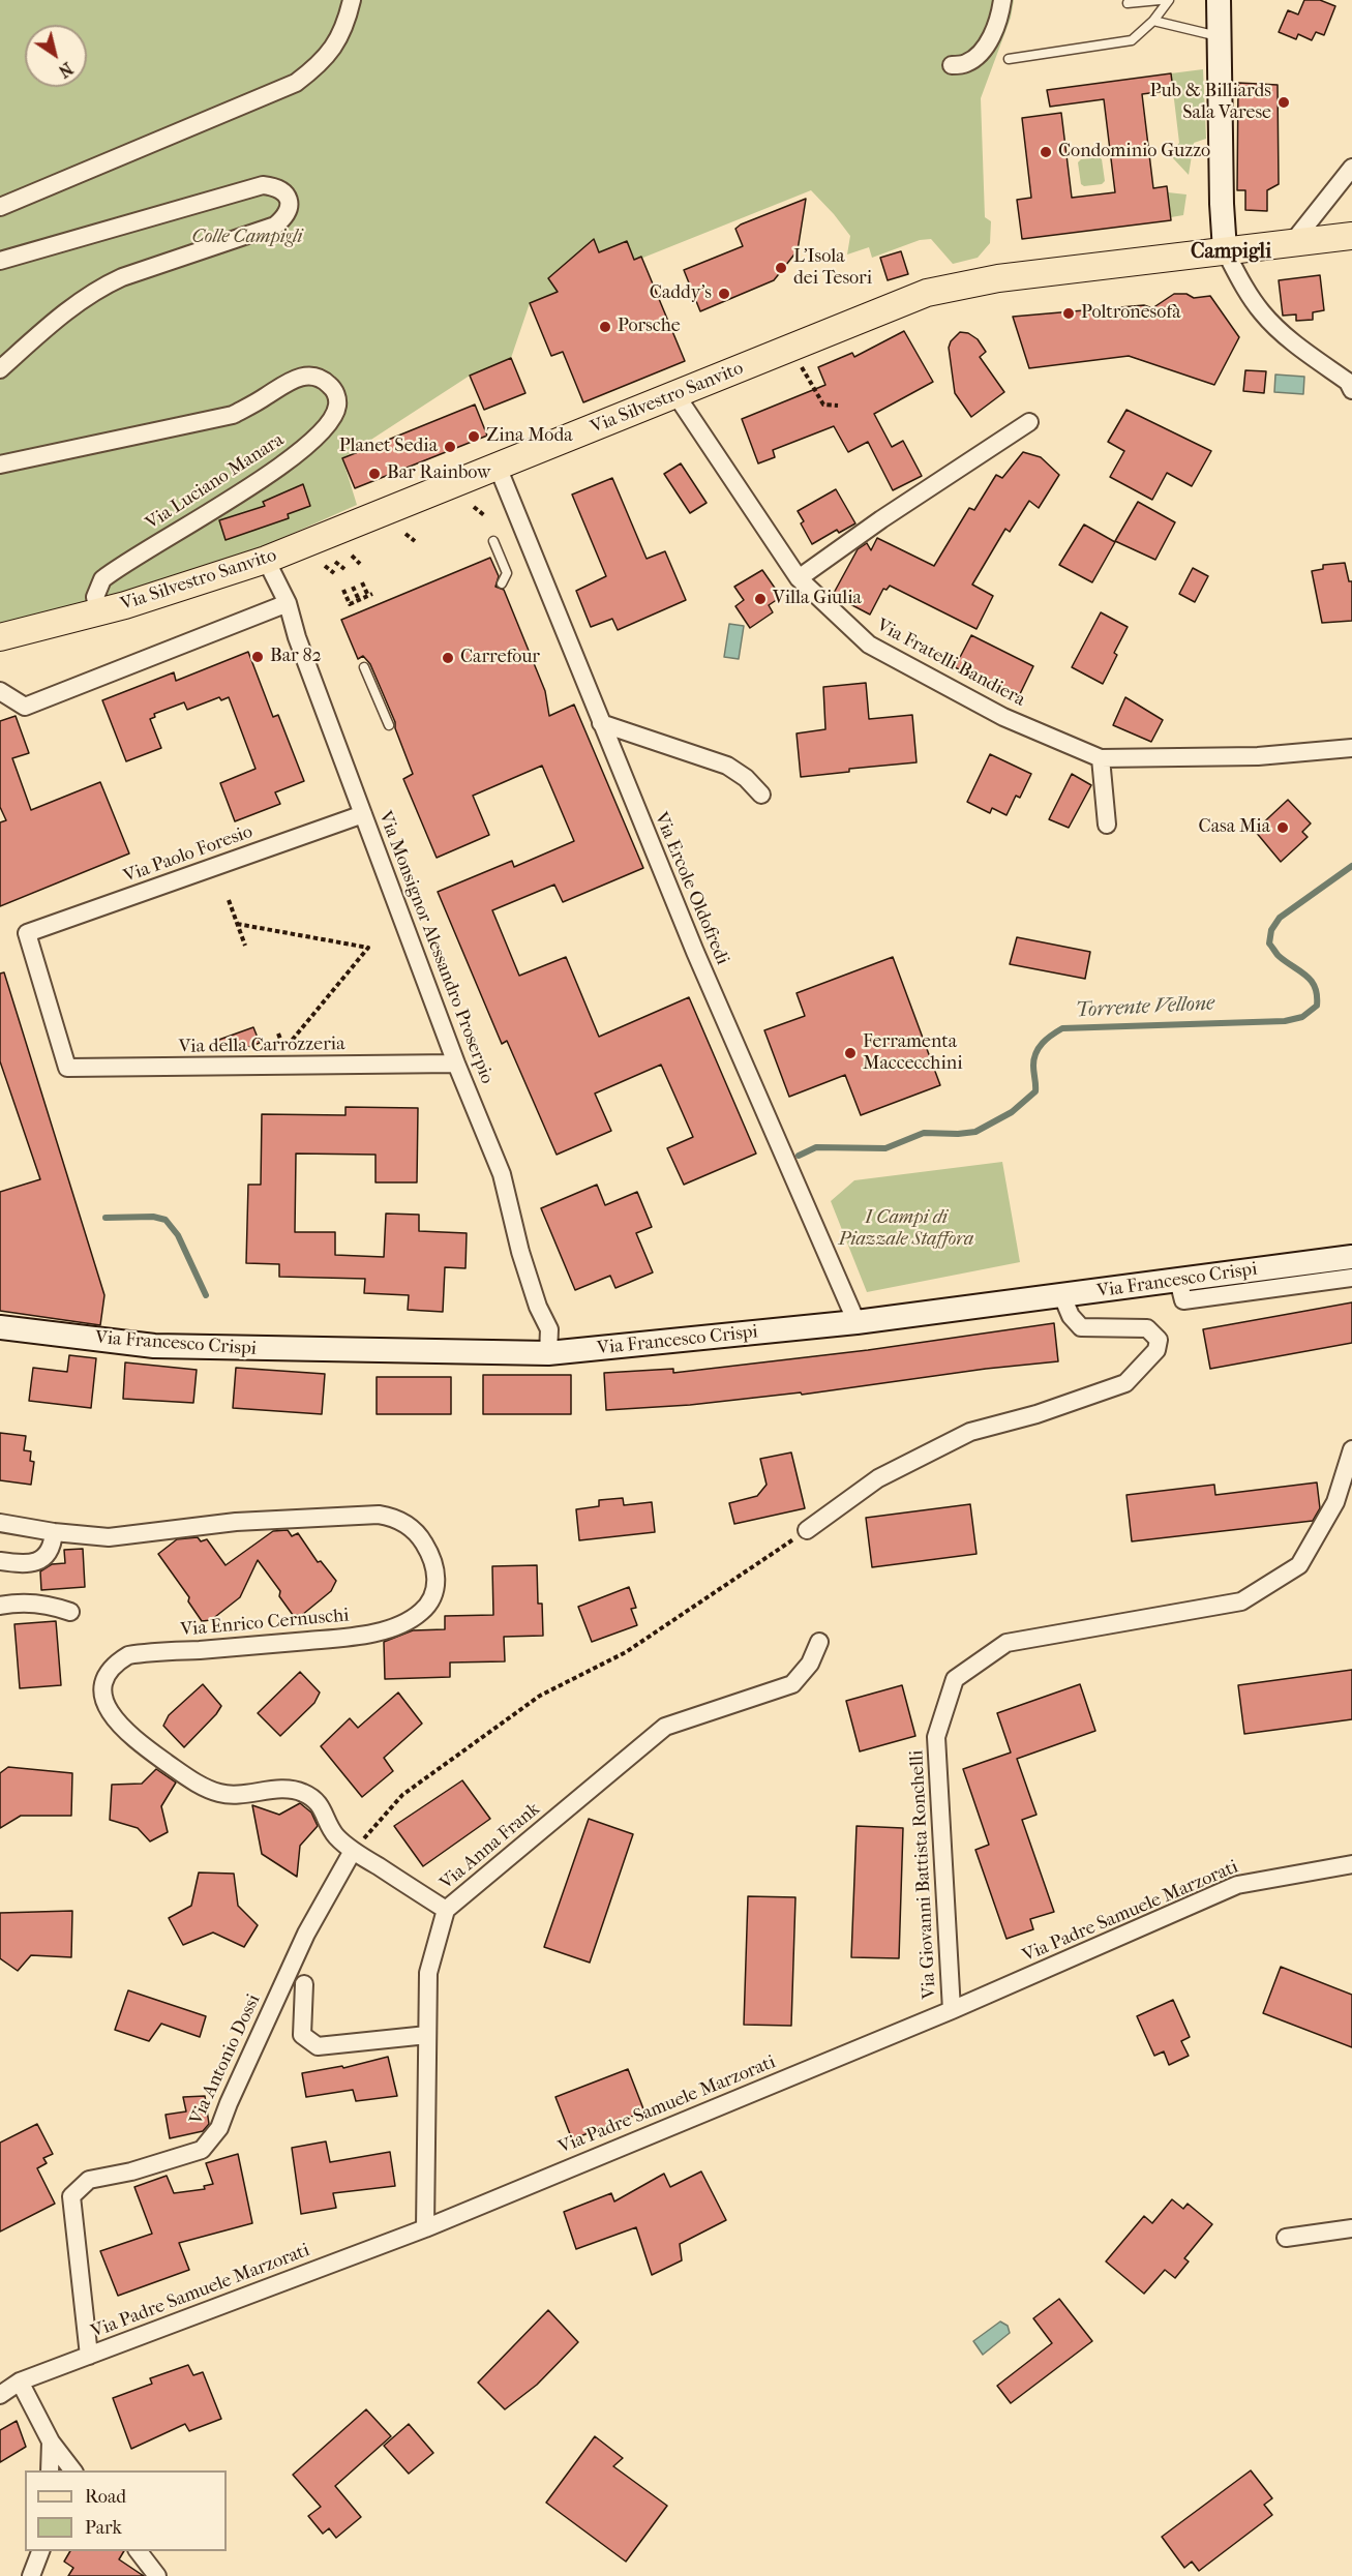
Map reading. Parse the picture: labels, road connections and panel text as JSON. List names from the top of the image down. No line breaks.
{"streets":{"main road":["Via Silvestro Sanvito"],"street":["Via Luciano Manara","Via Fratelli Bandiera","Via Paolo Foresio","Via Ercole Oldofredi","Via Monsignor Alessandro Proserpio","Via della Carrozzeria","Via Francesco Crispi","Via Enrico Cernuschi","Via Anna Frank","Via Giovanni Battista Ronchelli","Via Padre Samuele Marzorati","Via Antonio Dossi"]},"crossings":[["Via Silvestro Sanvito","Via Luciano Manara"],["Via Silvestro Sanvito","Via Fratelli Bandiera"],["Via Silvestro Sanvito","Via Ercole Oldofredi"],["Via Silvestro Sanvito","Via Monsignor Alessandro Proserpio"],["Via Paolo Foresio","Via Monsignor Alessandro Proserpio"],["Via Paolo Foresio","Via della Carrozzeria"],["Via Ercole Oldofredi","Via Francesco Crispi"],["Via Monsignor Alessandro Proserpio","Via della Carrozzeria"],["Via Monsignor Alessandro Proserpio","Via Francesco Crispi"],["Via Enrico Cernuschi","Via Anna Frank"],["Via Enrico Cernuschi","Via Antonio Dossi"],["Via Anna Frank","Via Padre Samuele Marzorati"],["Via Giovanni Battista Ronchelli","Via Padre Samuele Marzorati"],["Via Padre Samuele Marzorati","Via Antonio Dossi"]],"districts":["Campigli"],"water":["Torrente Vellone"],"parks":["Colle Campigli","I Campi di Piazzale Staffora"],"places":["Pub & Billiards Sala Varese","Condominio Guzzo","L'Isola dei Tesori","Caddy's","Poltronesofà","Porsche","Zina Moda","Planet Sedia","Bar Rainbow","Villa Giulia","Bar 82","Carrefour","Casa Mia","Ferramenta Maccecchini"],"legend":["Road","Park"],"north":"bottom right"}
